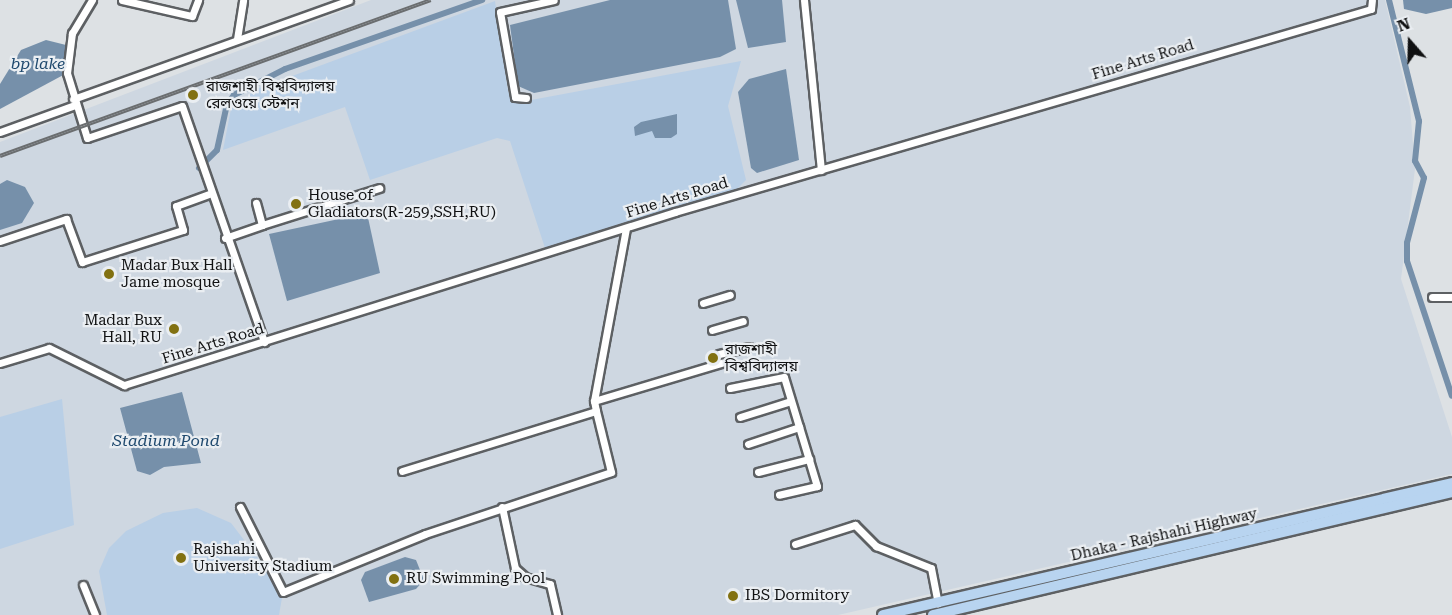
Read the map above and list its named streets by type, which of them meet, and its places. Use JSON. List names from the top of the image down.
{
  "streets": {
    "highway": ["Dhaka - Rajshahi Highway"],
    "street": ["Fine Arts Road"]
  },
  "water": ["bp lake", "Stadium Pond"],
  "places": [
    "রাজশাহী বিশ্ববিদ্যালয় রেলওয়ে স্টেশন",
    "House of Gladiators(R-259,SSH,RU)",
    "Madar Bux Hall Jame mosque",
    "Madar Bux Hall, RU",
    "রাজশাহী বিশ্ববিদ্যালয়",
    "Rajshahi University Stadium",
    "RU Swimming Pool",
    "IBS Dormitory"
  ],
  "north": "top"
}
